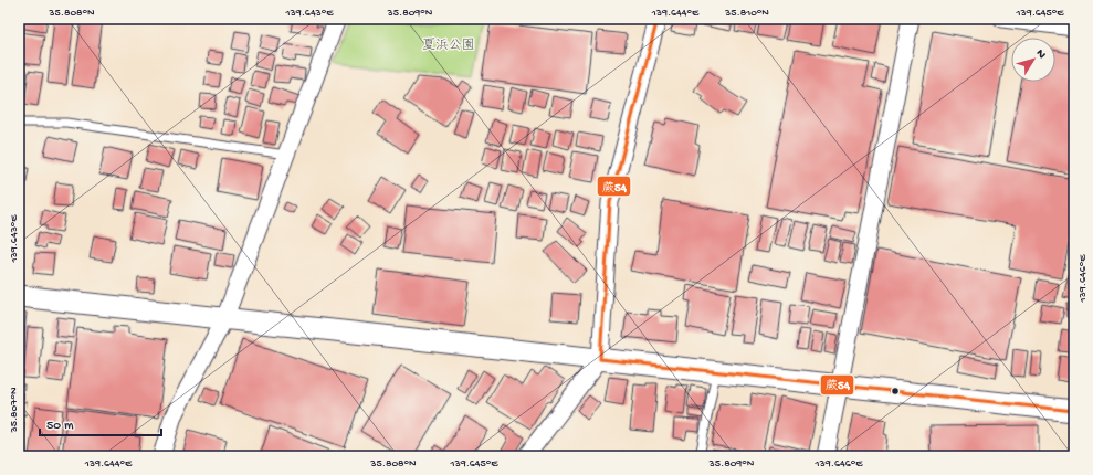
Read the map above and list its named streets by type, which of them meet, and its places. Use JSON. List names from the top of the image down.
{
  "parks": ["夏浜公園"],
  "lines": ["transit line 蕨54"],
  "scale_bar": "50 m",
  "north": "top right",
  "coordinates": [
    "35.808°N",
    "139.643°E",
    "35.809°N",
    "139.644°E",
    "35.810°N",
    "139.645°E",
    "139.646°E",
    "35.807°N"
  ]
}
